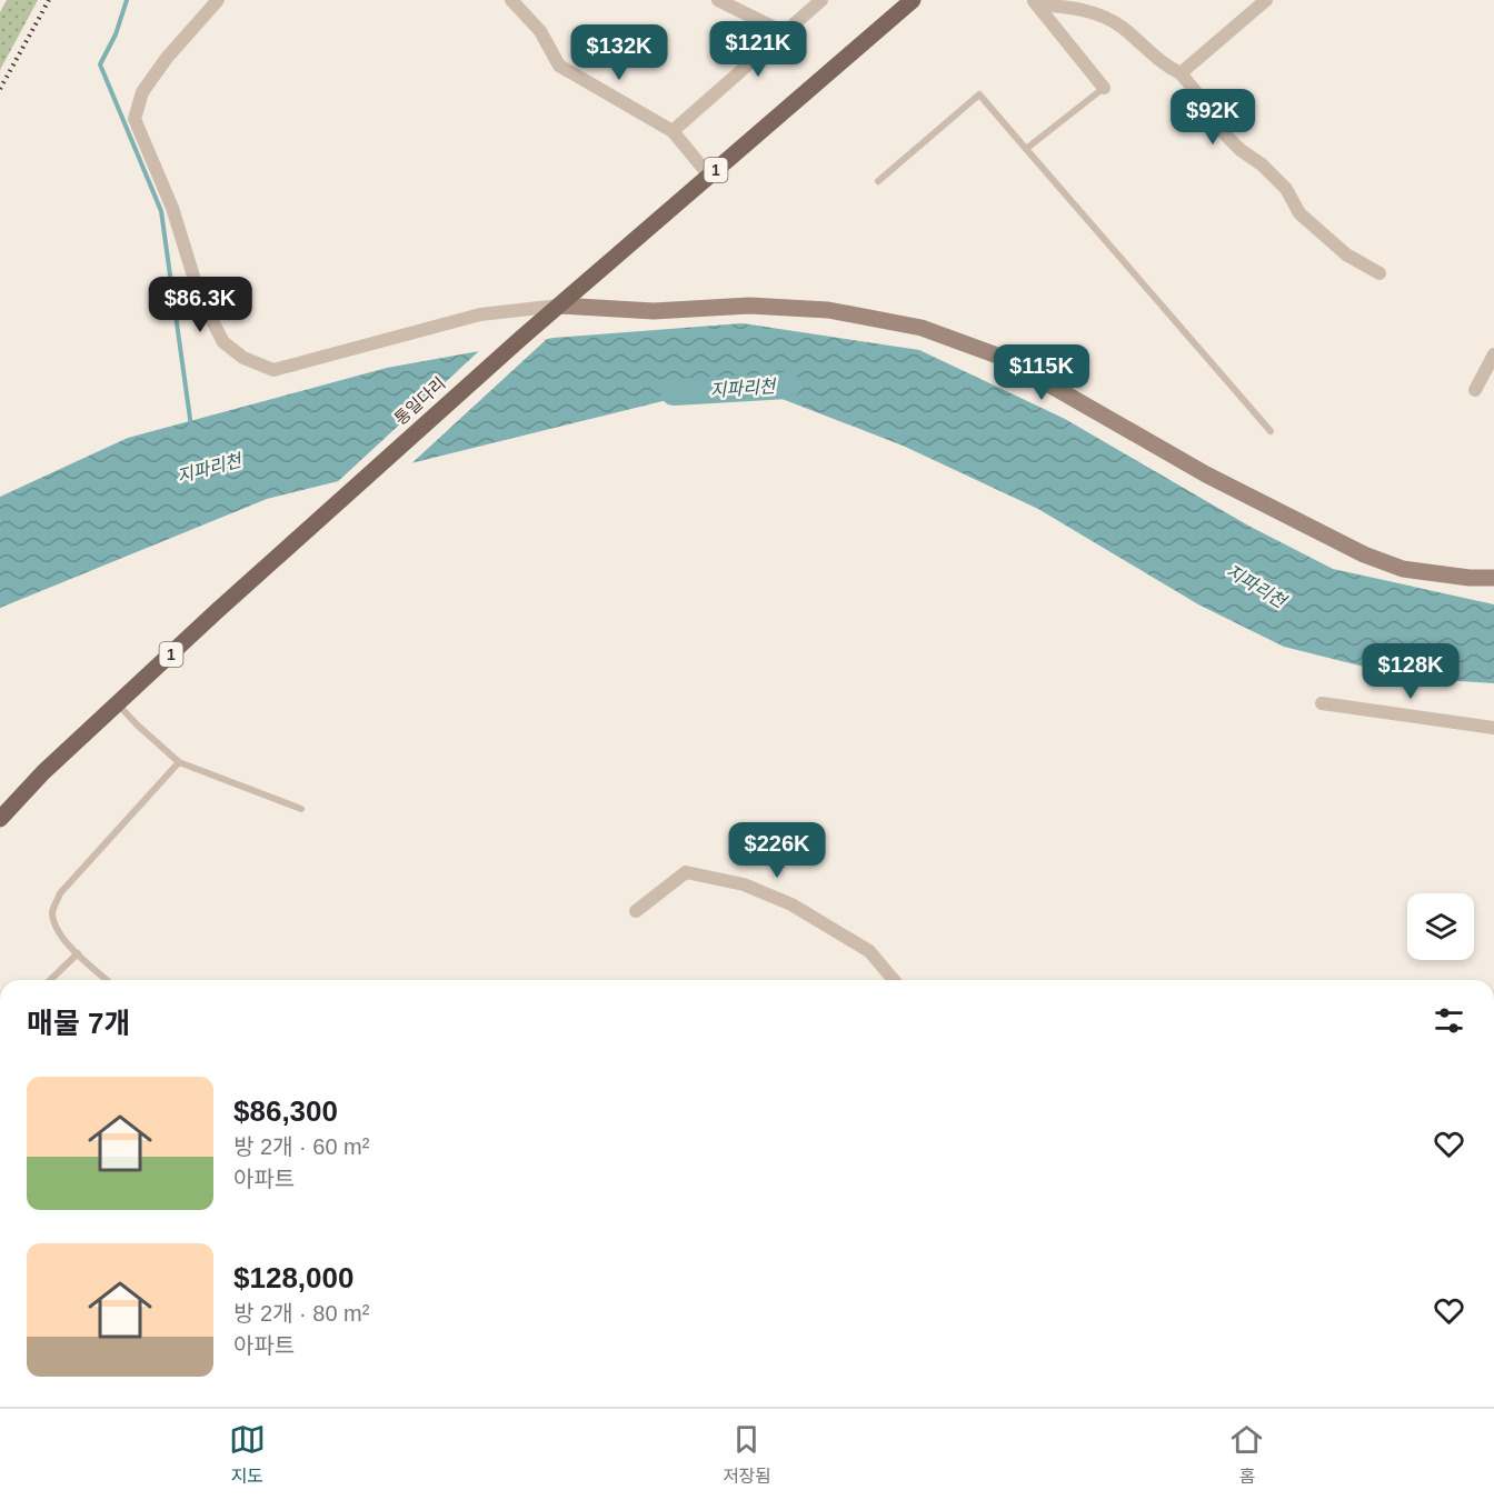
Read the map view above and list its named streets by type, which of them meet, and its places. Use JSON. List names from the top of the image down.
{
  "streets": {
    "main road": ["1", "통일다리"]
  },
  "crossings": [
    ["1", "통일다리"]
  ],
  "water": ["지파리천"],
  "page": {
    "price": [
      "$121K",
      "$132K",
      "$92K",
      "$86.3K",
      "$115K",
      "$128K",
      "$226K"
    ],
    "heading": "매물 7개",
    "list": [
      {
        "name": "$86,300",
        "note": "방 2개 · 60 m² · 아파트"
      },
      {
        "name": "$128,000",
        "note": "방 2개 · 80 m² · 아파트"
      }
    ],
    "tabs": ["지도", "저장됨", "홈"]
  }
}
